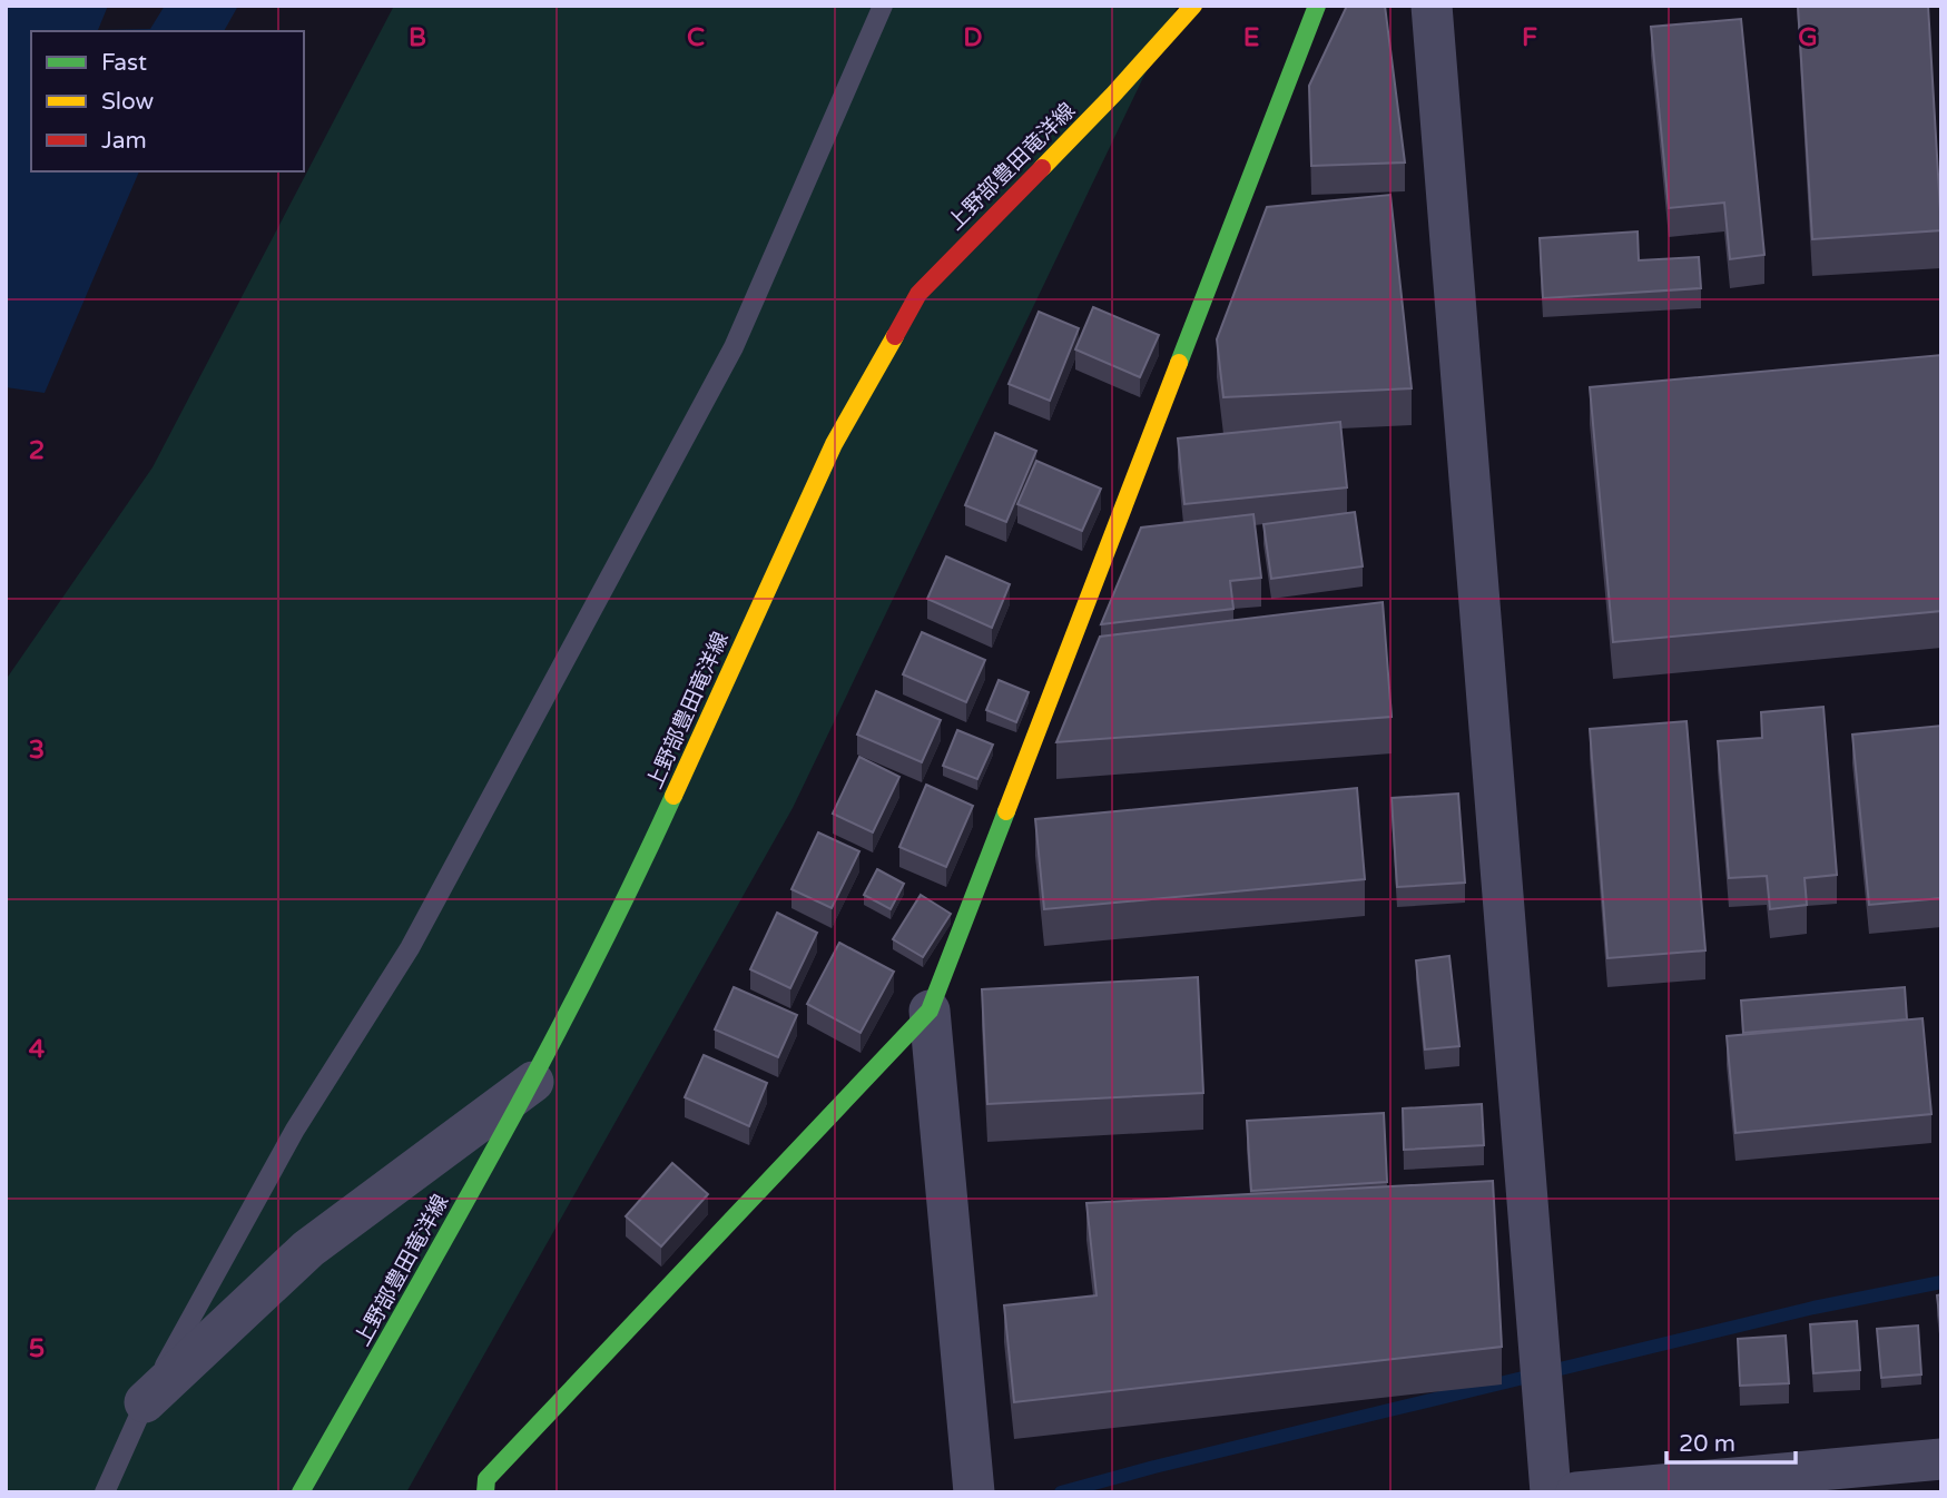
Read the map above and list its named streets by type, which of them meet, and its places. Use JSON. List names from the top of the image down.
{
  "streets": {
    "main road": ["上野部豊田竜洋線"]
  },
  "legend": ["Fast", "Slow", "Jam"],
  "scale_bar": "20 m",
  "grid": {
    "columns": [
      "B",
      "C",
      "D",
      "E",
      "F",
      "G"
    ],
    "rows": [
      "2",
      "3",
      "4",
      "5"
    ]
  }
}
